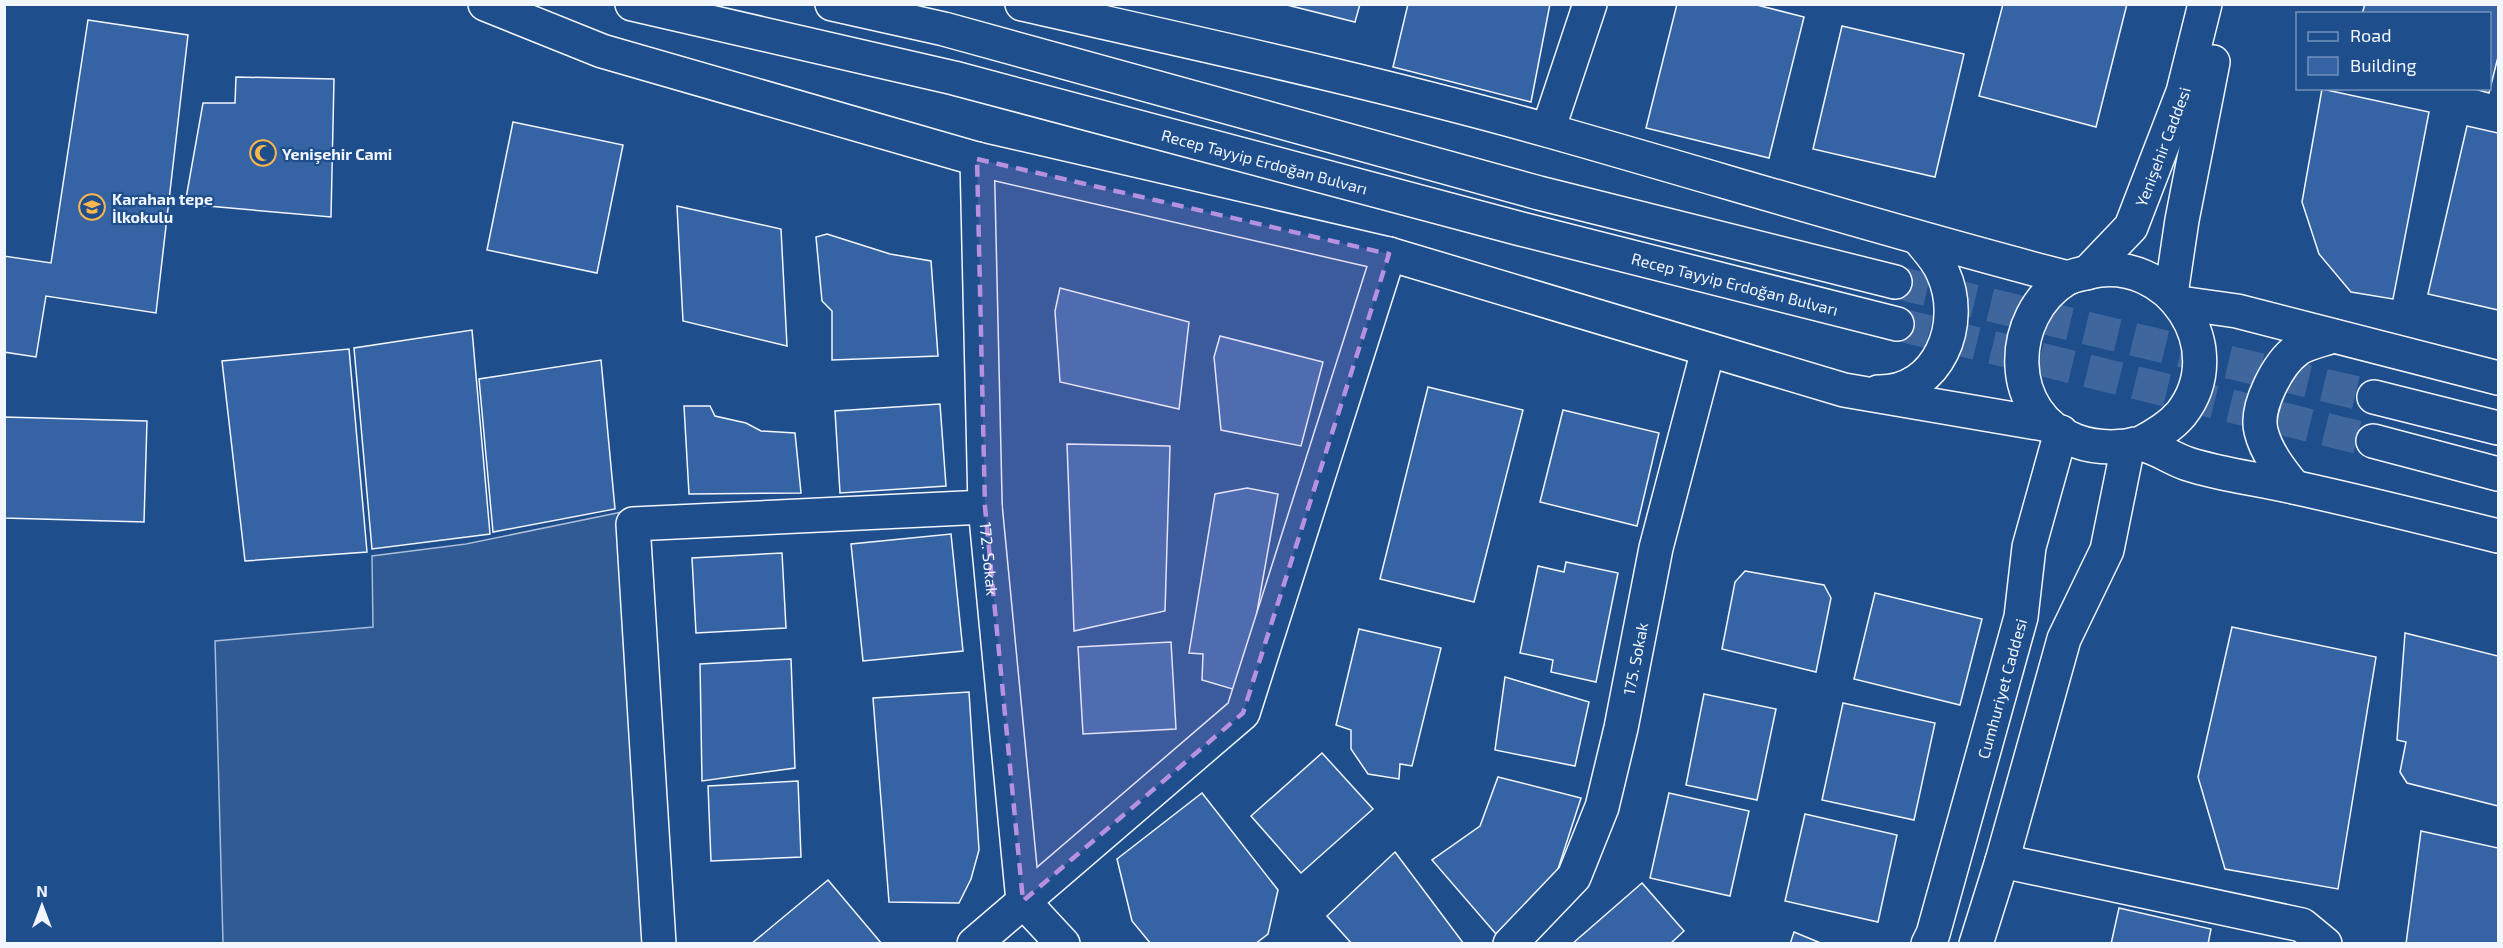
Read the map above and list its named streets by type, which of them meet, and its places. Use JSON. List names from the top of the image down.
{
  "streets": {
    "main road": [
      "Yenişehir Caddesi",
      "Recep Tayyip Erdoğan Bulvarı",
      "172. Sokak",
      "175. Sokak",
      "Cumhuriyet Caddesi"
    ]
  },
  "crossings": [
    ["Yenişehir Caddesi", "Cumhuriyet Caddesi"]
  ],
  "places": {
    "mosque": ["Yenişehir Cami"],
    "school or university": ["Karahan tepe İlkokulu"]
  },
  "legend": ["Road", "Building"],
  "north": "top"
}
